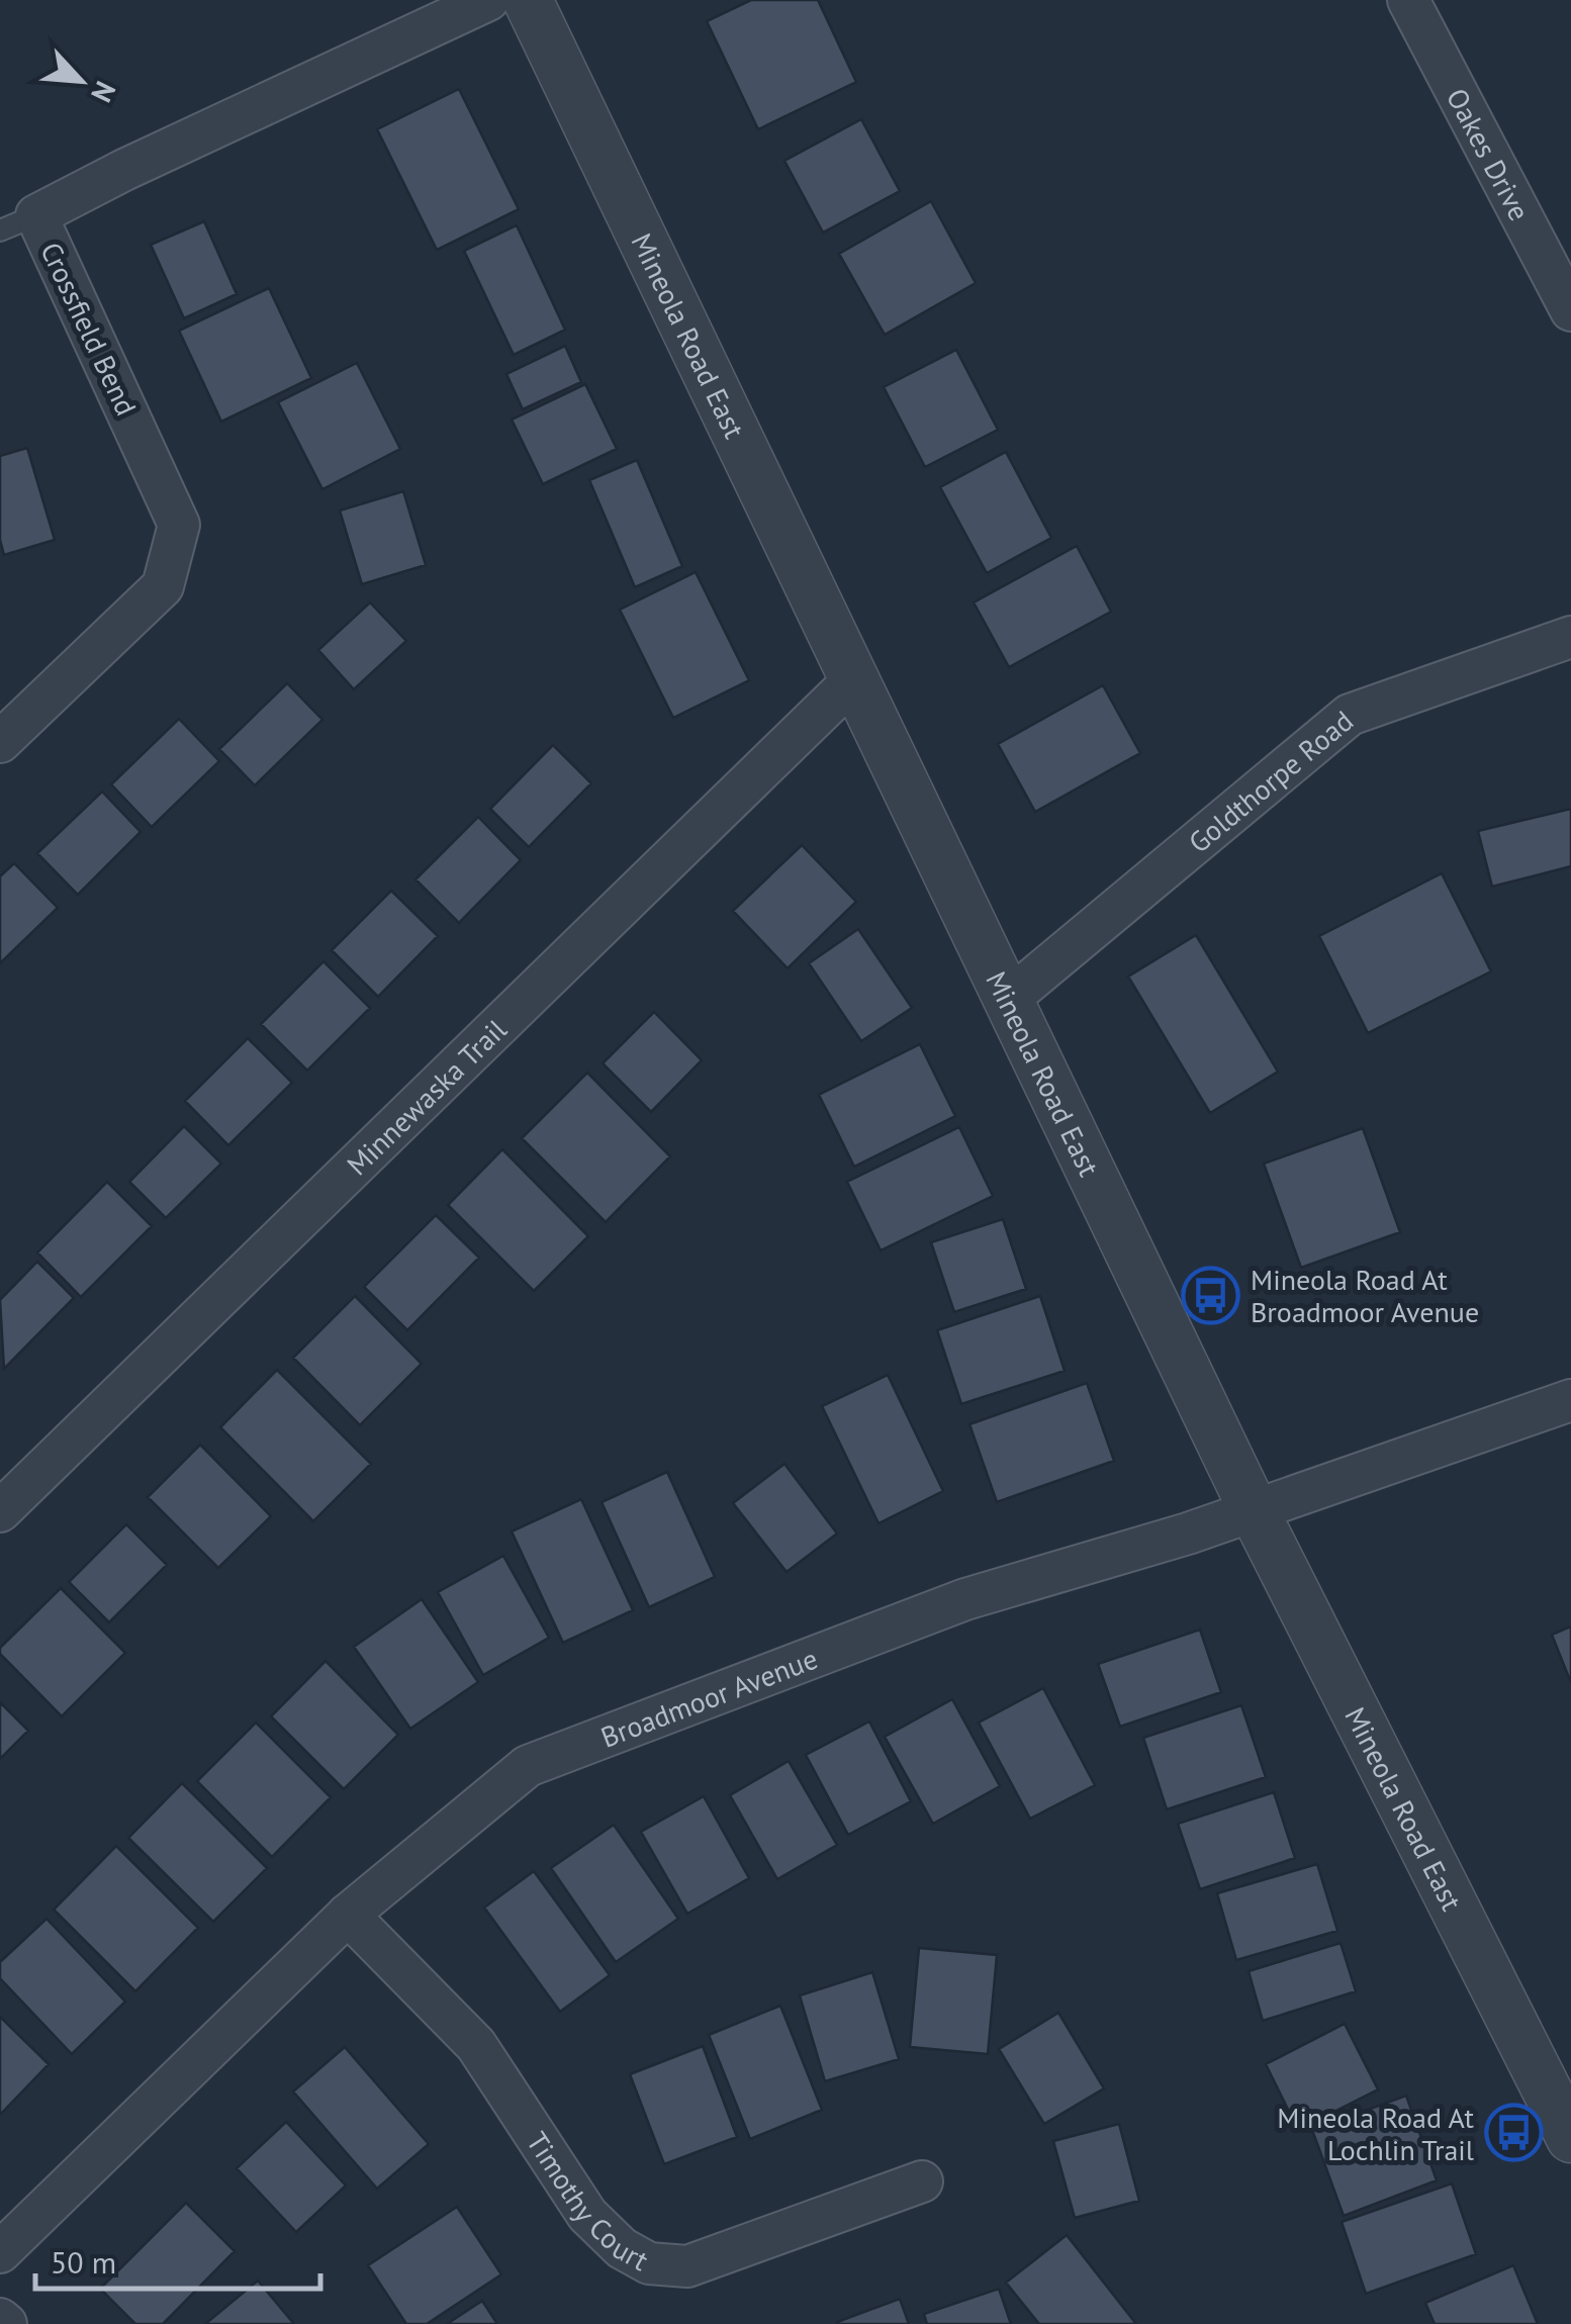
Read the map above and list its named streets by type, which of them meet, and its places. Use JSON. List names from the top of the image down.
{
  "streets": {
    "street": [
      "Oakes Drive",
      "Crossfield Bend",
      "Mineola Road East",
      "Goldthorpe Road",
      "Minnewaska Trail",
      "Broadmoor Avenue",
      "Timothy Court"
    ]
  },
  "crossings": [
    ["Mineola Road East", "Goldthorpe Road"],
    ["Mineola Road East", "Minnewaska Trail"],
    ["Mineola Road East", "Broadmoor Avenue"],
    ["Broadmoor Avenue", "Timothy Court"]
  ],
  "places": {
    "bus stop": ["Mineola Road At Broadmoor Avenue", "Mineola Road At Lochlin Trail"]
  },
  "scale_bar": "50 m",
  "north": "bottom right"
}
